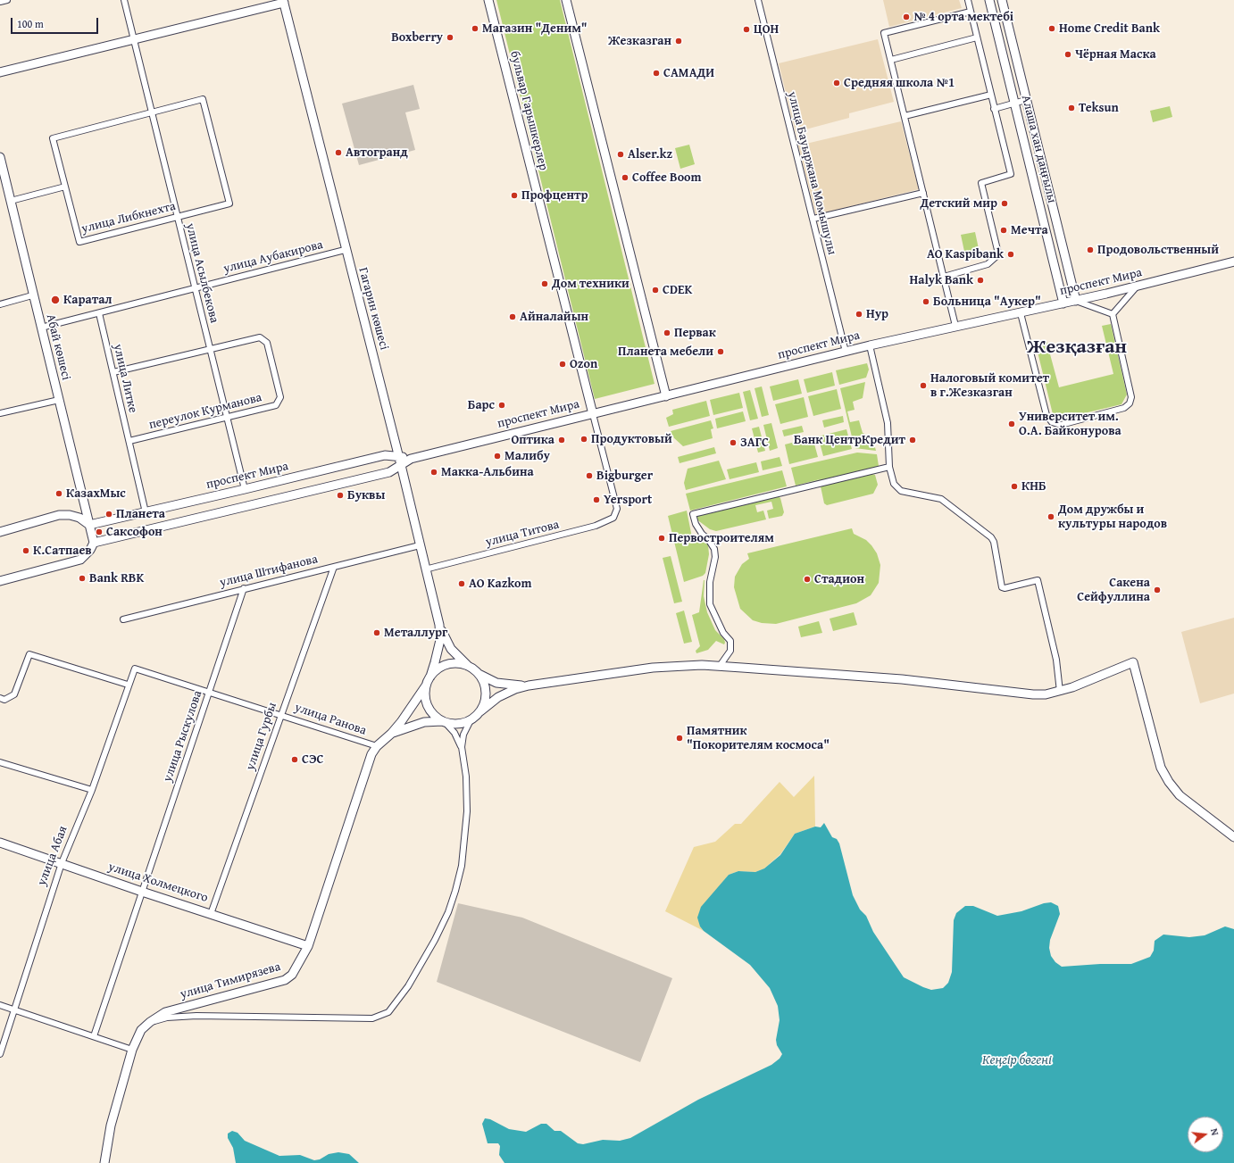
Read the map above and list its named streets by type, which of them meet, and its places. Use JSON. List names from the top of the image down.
{
  "streets": {
    "street": [
      "бульвар Гарышкерлер",
      "Алаша хан даңғылы",
      "улица Бауыржана Момышулы",
      "улица Либкнехта",
      "улица Аубакирова",
      "улица Асылбекова",
      "проспект Мира",
      "Гагарин көшесі",
      "Абай көшесі",
      "улица Литке",
      "переулок Курманова",
      "улица Титова",
      "улица Штифанова",
      "улица Ранова",
      "улица Рыскулова",
      "улица Гурбы",
      "улица Абая",
      "улица Холмецкого",
      "улица Тимирязева"
    ]
  },
  "crossings": [
    ["бульвар Гарышкерлер", "проспект Мира"],
    ["бульвар Гарышкерлер", "улица Титова"],
    ["Алаша хан даңғылы", "проспект Мира"],
    ["улица Бауыржана Момышулы", "проспект Мира"],
    ["улица Либкнехта", "улица Асылбекова"],
    ["улица Аубакирова", "улица Асылбекова"],
    ["улица Аубакирова", "Гагарин көшесі"],
    ["улица Аубакирова", "Абай көшесі"],
    ["улица Аубакирова", "улица Литке"],
    ["улица Асылбекова", "проспект Мира"],
    ["улица Асылбекова", "переулок Курманова"],
    ["проспект Мира", "Гагарин көшесі"],
    ["проспект Мира", "Абай көшесі"],
    ["проспект Мира", "улица Литке"],
    ["проспект Мира", "улица Титова"],
    ["Гагарин көшесі", "улица Титова"],
    ["Гагарин көшесі", "улица Штифанова"],
    ["улица Литке", "переулок Курманова"],
    ["улица Штифанова", "улица Рыскулова"],
    ["улица Штифанова", "улица Гурбы"],
    ["улица Ранова", "улица Рыскулова"],
    ["улица Ранова", "улица Гурбы"],
    ["улица Ранова", "улица Абая"],
    ["улица Ранова", "улица Тимирязева"],
    ["улица Рыскулова", "улица Холмецкого"],
    ["улица Гурбы", "улица Холмецкого"],
    ["улица Абая", "улица Холмецкого"],
    ["улица Холмецкого", "улица Тимирязева"]
  ],
  "districts": ["Жезқазған"],
  "water": ["Кеңгір бөгені"],
  "places": [
    "№ 4 орта мектебі",
    "Магазин \"Деним\"",
    "Home Credit Bank",
    "ЦОН",
    "Boxberry",
    "Жезказган",
    "Чёрная Маска",
    "САМАДИ",
    "Средняя школа №1",
    "Teksun",
    "Автогранд",
    "Alser.kz",
    "Coffee Boom",
    "Профцентр",
    "Детский мир",
    "Мечта",
    "Продовольственный",
    "AO Kaspibank",
    "Halyk Bank",
    "Дом техники",
    "CDEK",
    "Каратал",
    "Больница \"Аукер\"",
    "Нур",
    "Айналайын",
    "Первак",
    "Планета мебели",
    "Ozon",
    "Налоговый комитет в г.Жезказган",
    "Барс",
    "Университет им. О.А. Байконурова",
    "Продуктовый",
    "Оптика",
    "Банк ЦентрКредит",
    "ЗАГС",
    "Малибу",
    "Макка-Альбина",
    "Bigburger",
    "КНБ",
    "КазахМыс",
    "Буквы",
    "Yersport",
    "Планета",
    "Дом дружбы и культуры народов",
    "Саксофон",
    "Первостроителям",
    "К.Сатпаев",
    "Bank RBK",
    "Стадион",
    "AO Kazkom",
    "Сакена Сейфуллина",
    "Металлург",
    "Памятник \"Покорителям космоса\"",
    "СЭС"
  ],
  "scale_bar": "100 m",
  "north": "right"
}
